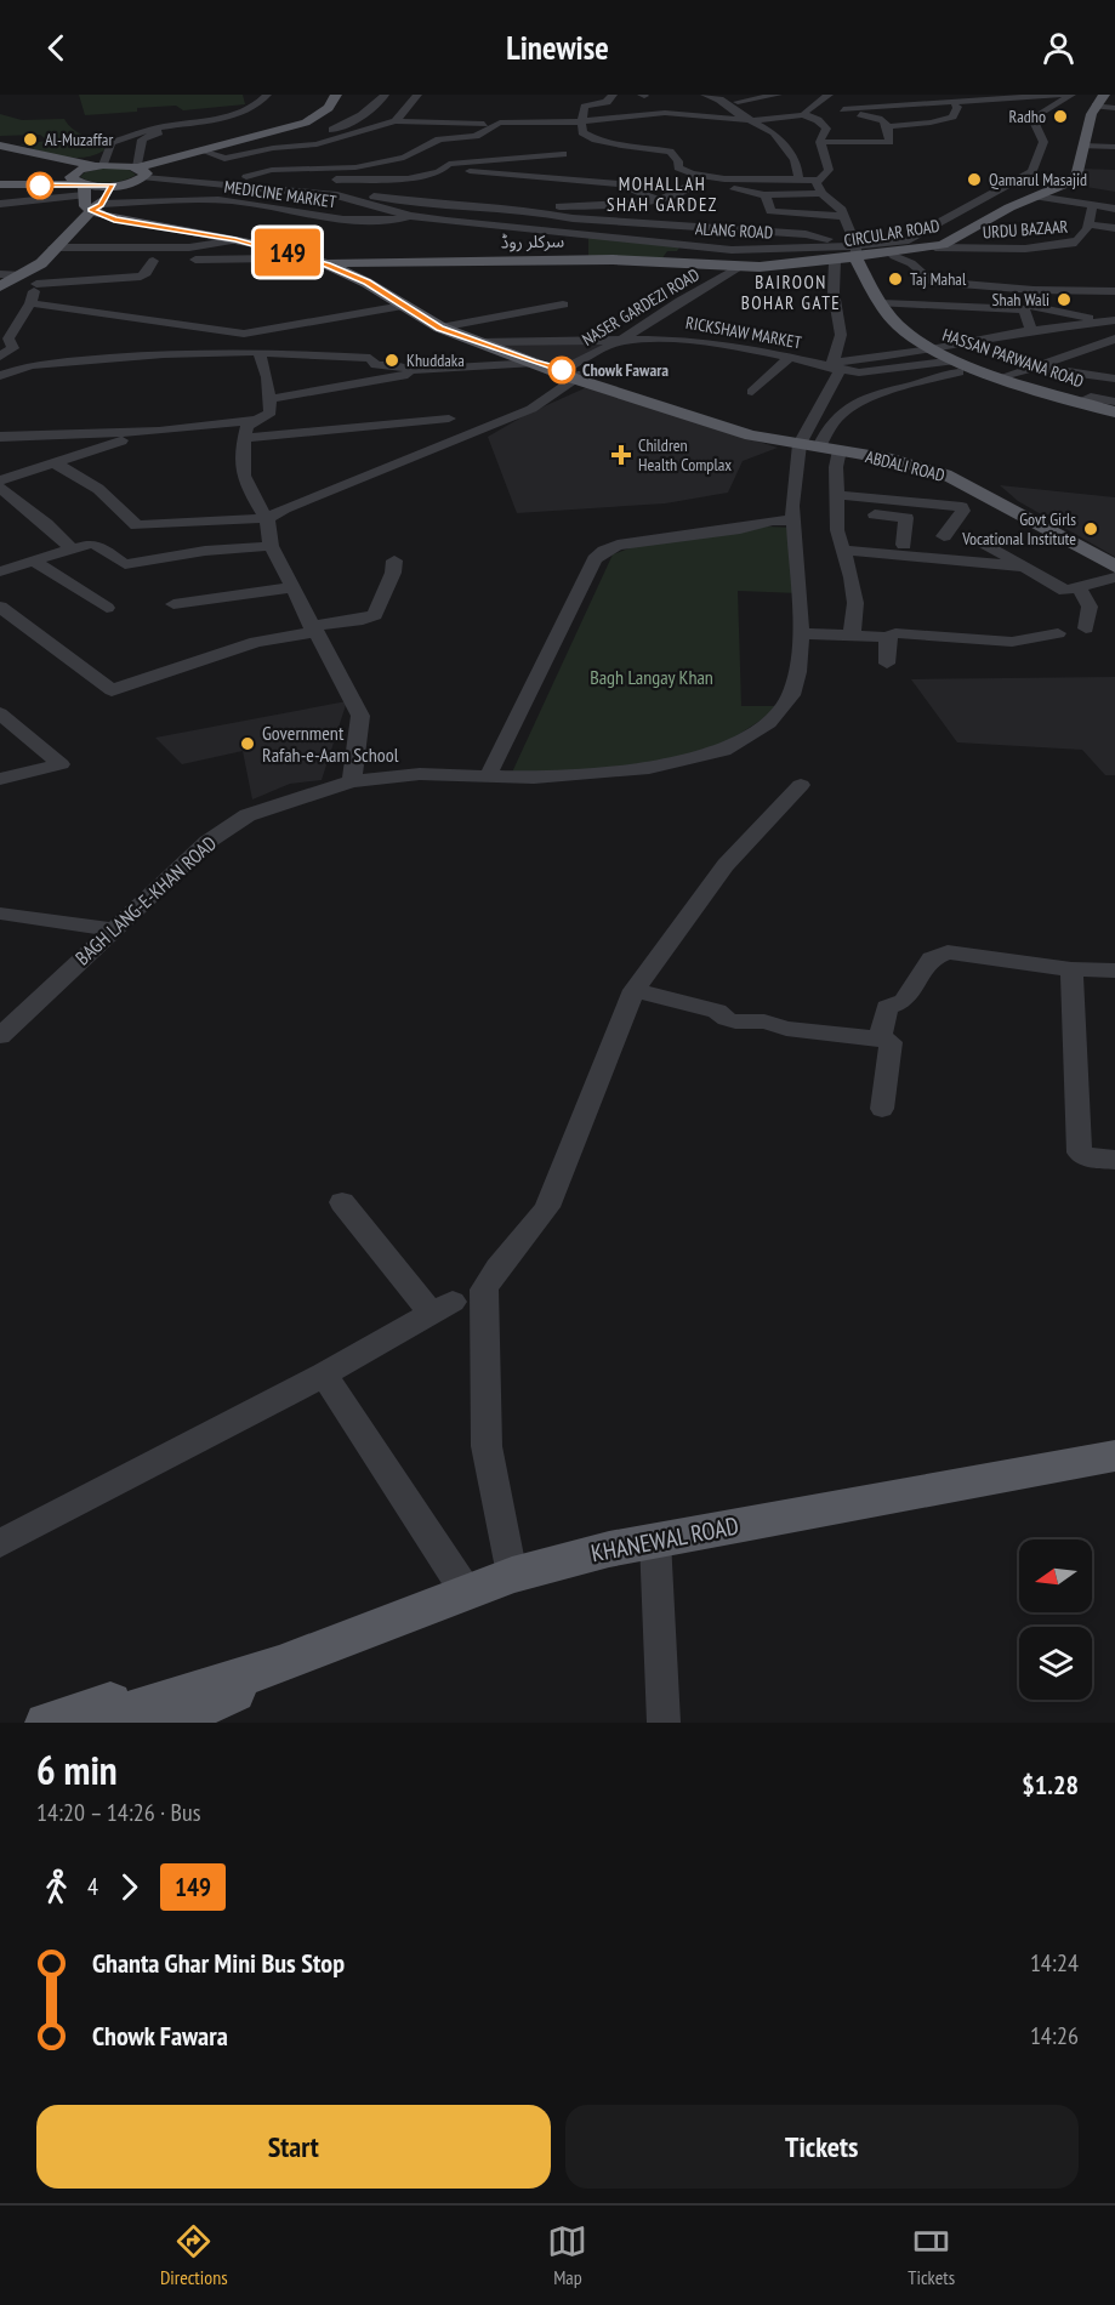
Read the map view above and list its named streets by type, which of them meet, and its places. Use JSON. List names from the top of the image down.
{
  "streets": {
    "main road": [
      "CIRCULAR ROAD",
      "سرکلر روڈ",
      "HASSAN PARWANA ROAD",
      "ABDALI ROAD",
      "KHANEWAL ROAD"
    ],
    "street": [
      "MEDICINE MARKET",
      "URDU BAZAAR",
      "ALANG ROAD",
      "NASER GARDEZI ROAD",
      "RICKSHAW MARKET",
      "BAGH LANG-E-KHAN ROAD"
    ]
  },
  "crossings": [
    ["MEDICINE MARKET", "ALANG ROAD"],
    ["MEDICINE MARKET", "ABDALI ROAD"],
    ["URDU BAZAAR", "CIRCULAR ROAD"],
    ["ALANG ROAD", "CIRCULAR ROAD"],
    ["ALANG ROAD", "HASSAN PARWANA ROAD"],
    ["CIRCULAR ROAD", "سرکلر روڈ"],
    ["CIRCULAR ROAD", "NASER GARDEZI ROAD"],
    ["CIRCULAR ROAD", "HASSAN PARWANA ROAD"],
    ["سرکلر روڈ", "NASER GARDEZI ROAD"],
    ["سرکلر روڈ", "ABDALI ROAD"],
    ["NASER GARDEZI ROAD", "RICKSHAW MARKET"],
    ["NASER GARDEZI ROAD", "ABDALI ROAD"],
    ["RICKSHAW MARKET", "HASSAN PARWANA ROAD"],
    ["RICKSHAW MARKET", "ABDALI ROAD"]
  ],
  "districts": ["MOHALLAH SHAH GARDEZ", "BAIROON BOHAR GATE"],
  "parks": ["Bagh Langay Khan"],
  "places": {
    "other": [
      "Radho",
      "Al-Muzaffar",
      "Qamarul Masajid",
      "Taj Mahal",
      "Shah Wali",
      "Khuddaka",
      "Chowk Fawara",
      "Govt Girls Vocational Institute",
      "Government Rafah-e-Aam School"
    ],
    "health": ["Children Health Complax"]
  },
  "lines": ["bus line 149"],
  "north": "left",
  "page": {
    "header": "Linewise",
    "on_map": "149",
    "heading": ["6 min", "14:20 – 14:26 · Bus", "$1.28"],
    "legs": ["4", "149"],
    "list": [
      {
        "name": "Ghanta Ghar Mini Bus Stop",
        "value": "14:24"
      },
      {
        "name": "Chowk Fawara",
        "value": "14:26"
      }
    ],
    "buttons": ["Start", "Tickets"],
    "tabs": ["Directions", "Map", "Tickets"]
  }
}
